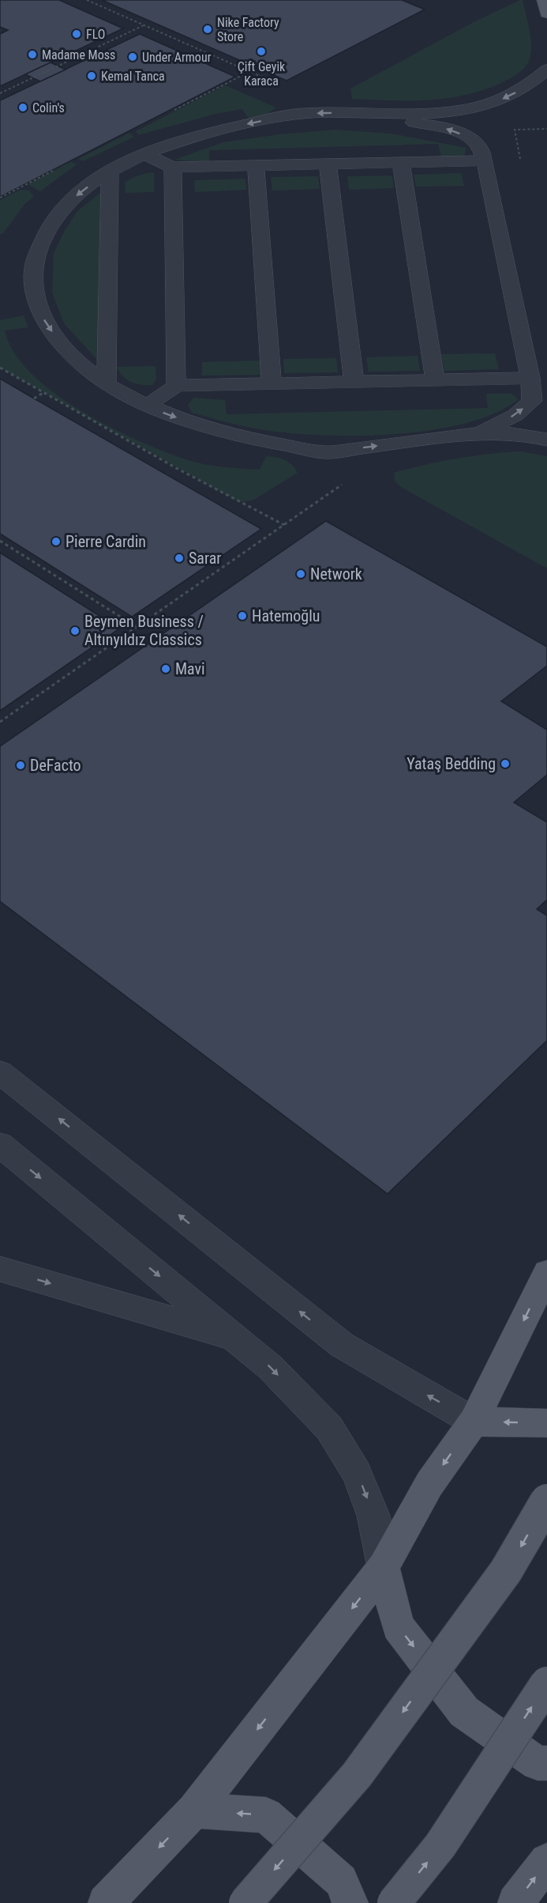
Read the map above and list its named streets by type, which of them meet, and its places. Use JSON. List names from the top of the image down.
{
  "places": [
    "Nike Factory Store",
    "FLO",
    "Çift Geyik Karaca",
    "Madame Moss",
    "Under Armour",
    "Kemal Tanca",
    "Colin's",
    "Pierre Cardin",
    "Sarar",
    "Network",
    "Hatemoğlu",
    "Beymen Business / Altınyıldız Classics",
    "Mavi",
    "Yataş Bedding",
    "DeFacto"
  ]
}
